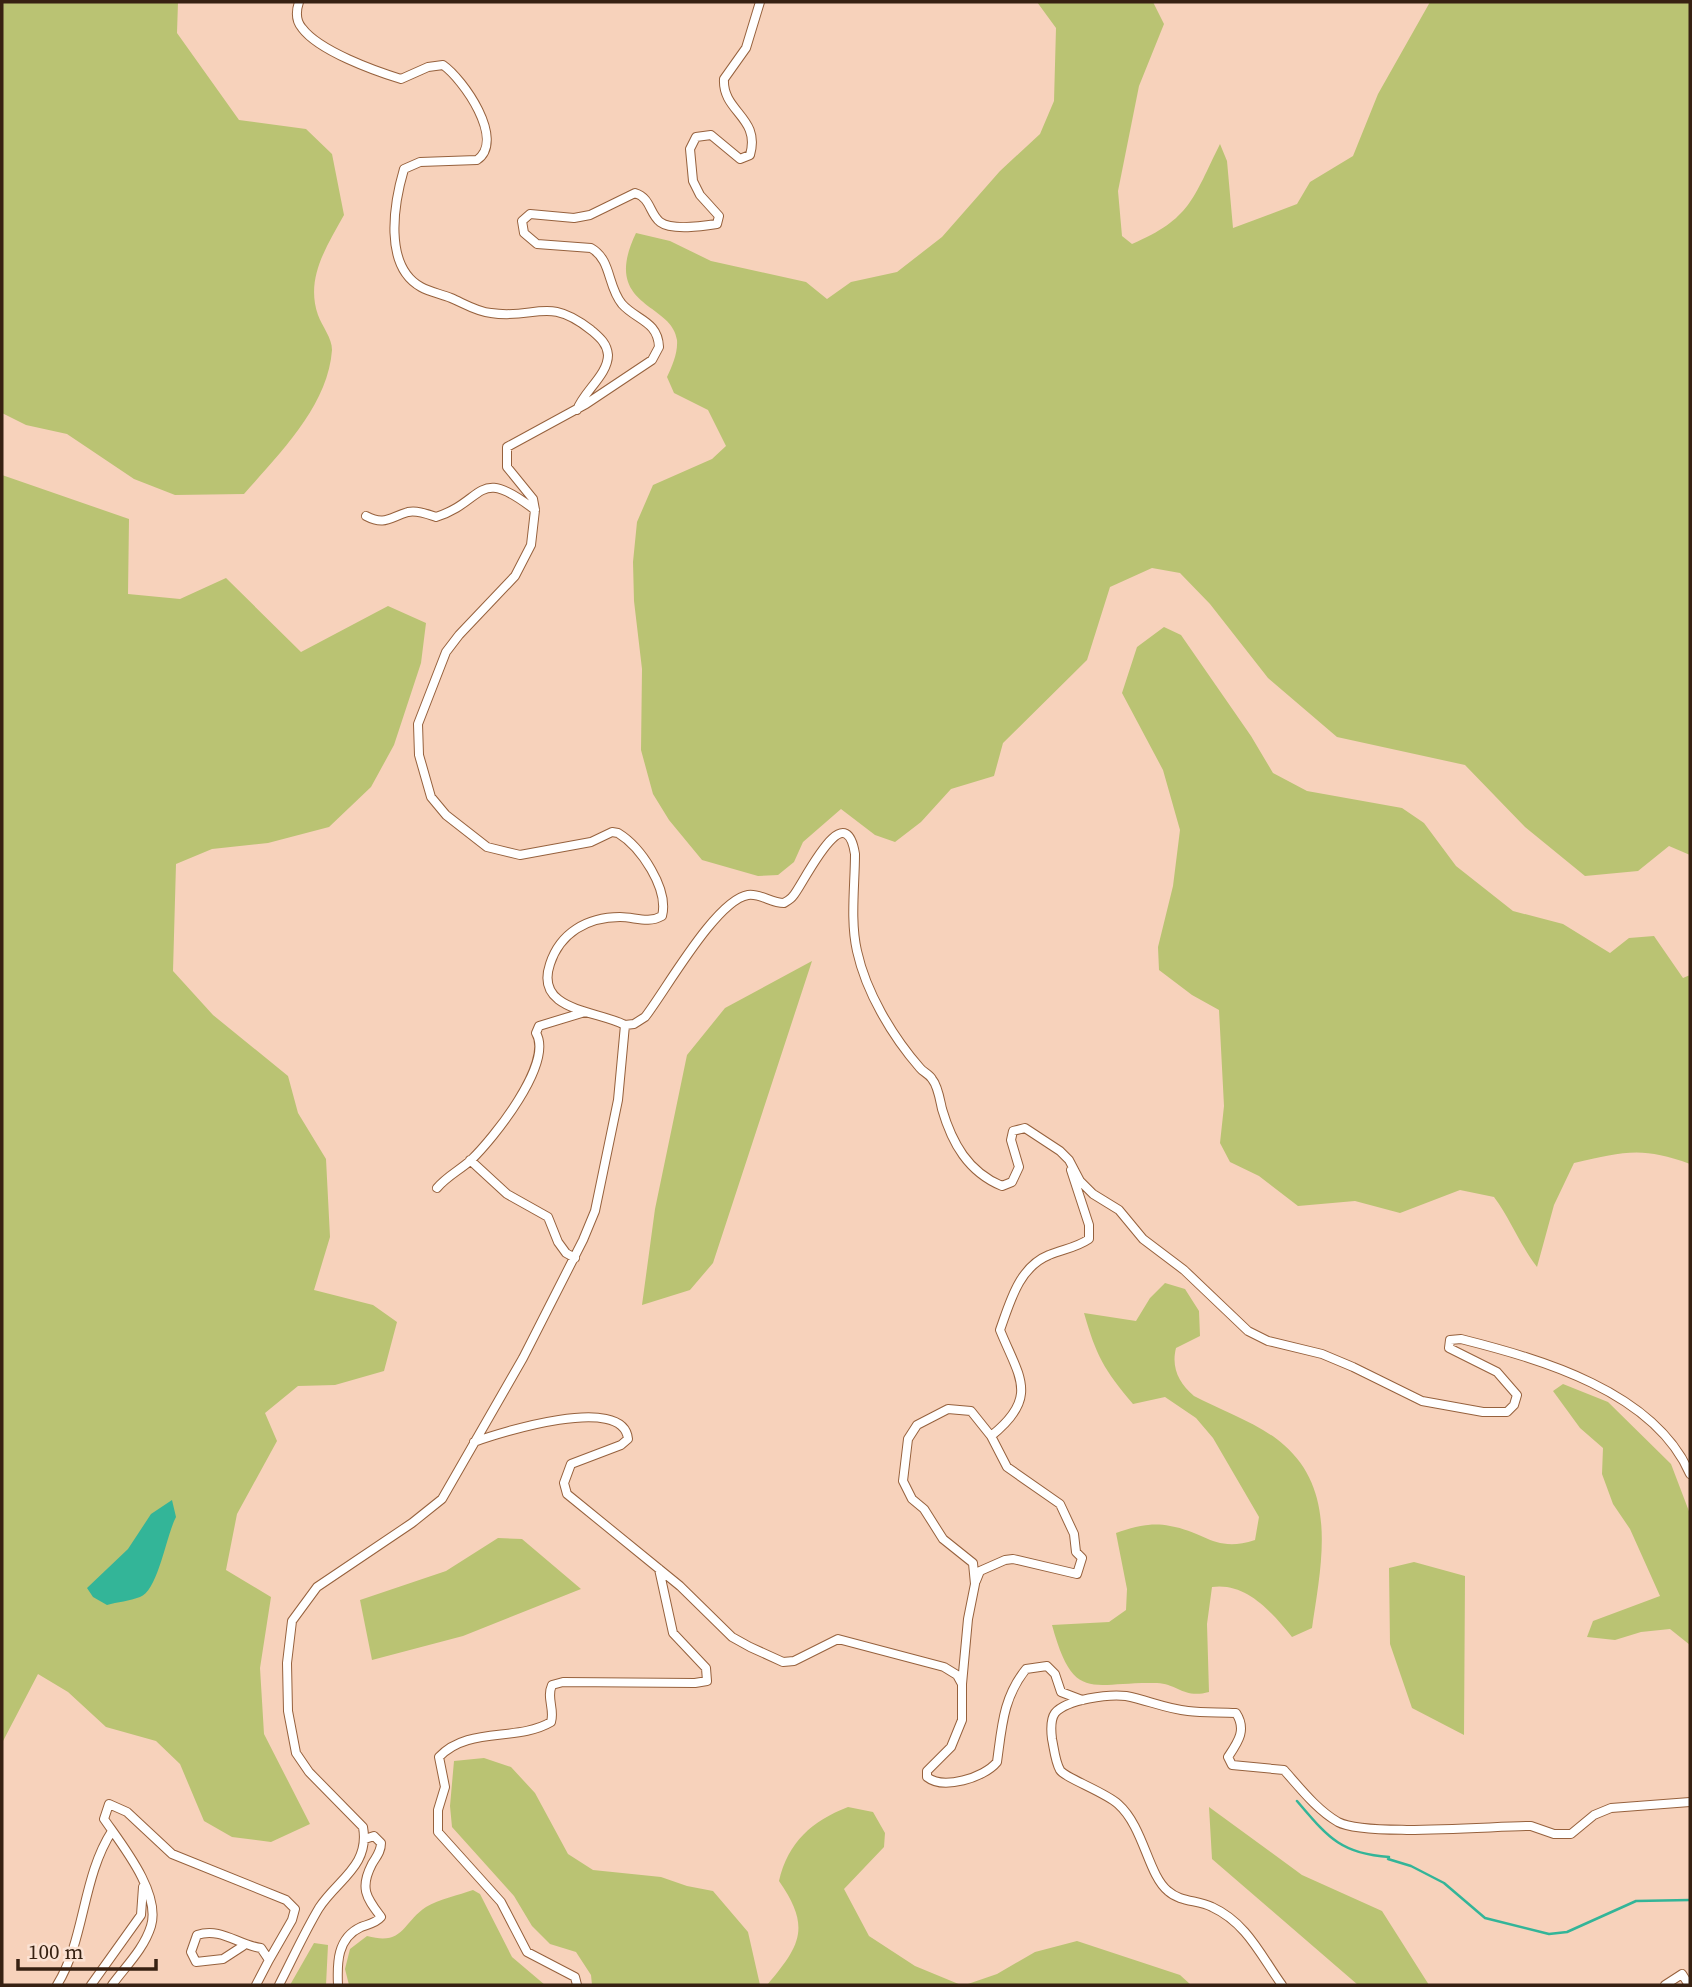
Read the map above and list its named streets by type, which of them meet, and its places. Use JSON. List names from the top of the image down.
{
  "scale_bar": "100 m"
}
